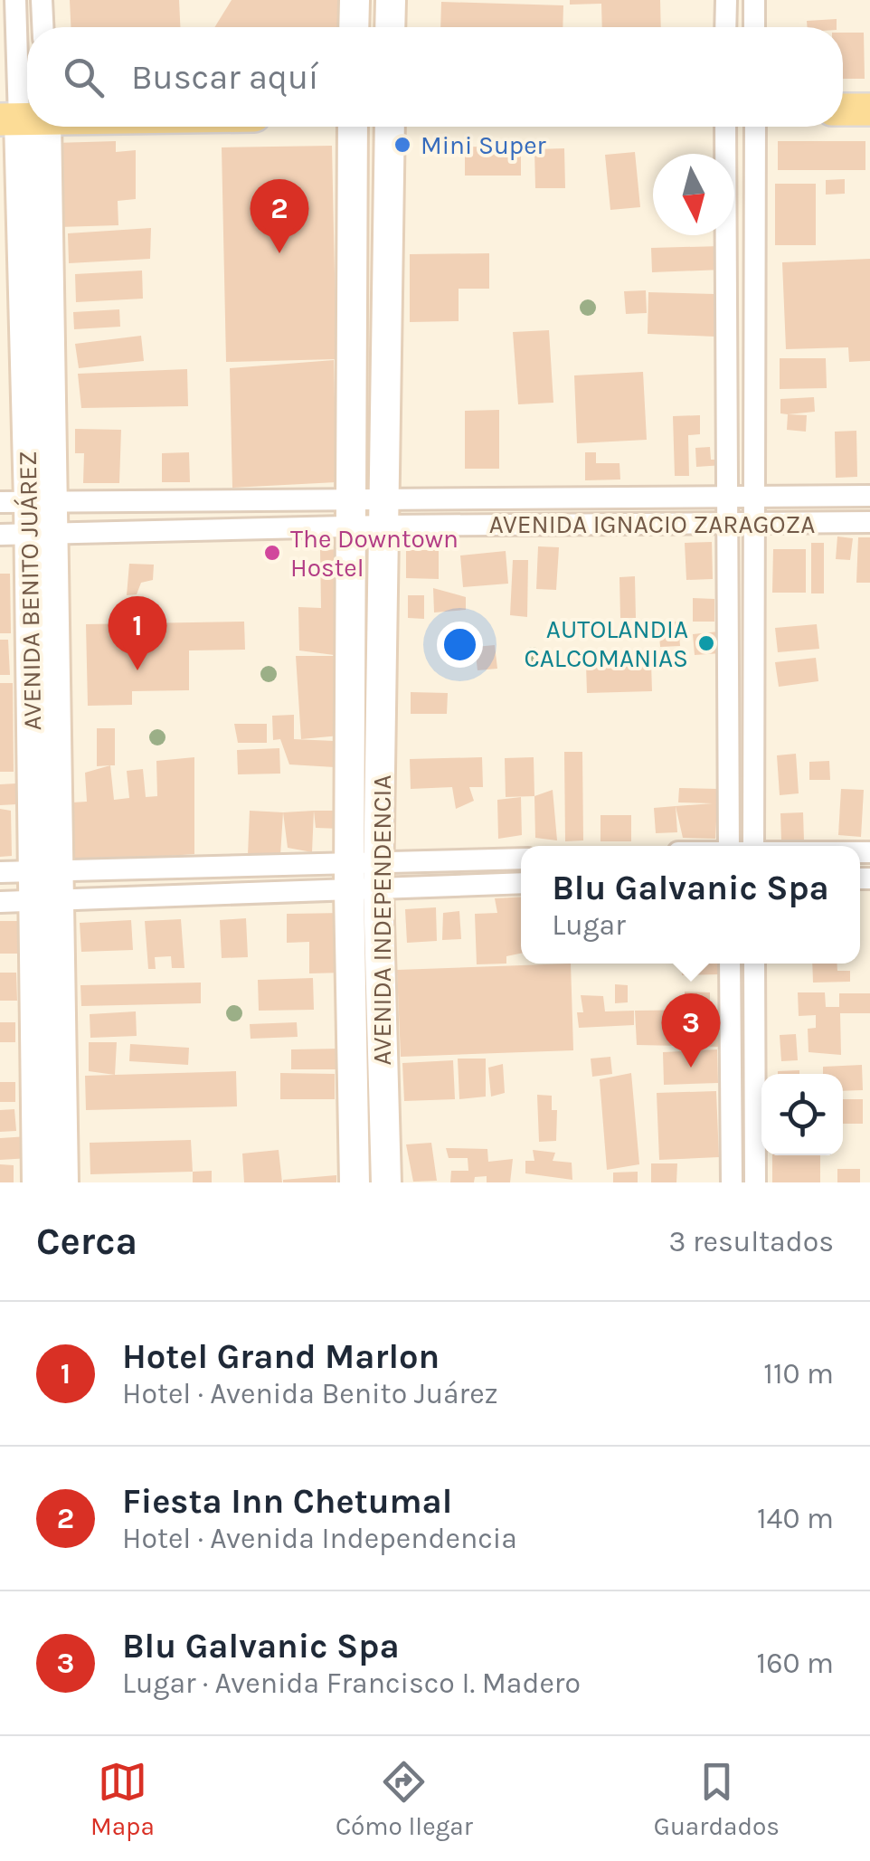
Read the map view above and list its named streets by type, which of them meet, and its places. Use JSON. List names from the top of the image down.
{
  "streets": {
    "main road": ["AVENIDA BENITO JUÁREZ", "AVENIDA INDEPENDENCIA"],
    "street": ["AVENIDA IGNACIO ZARAGOZA"]
  },
  "crossings": [
    ["AVENIDA IGNACIO ZARAGOZA", "AVENIDA BENITO JUÁREZ"],
    ["AVENIDA IGNACIO ZARAGOZA", "AVENIDA INDEPENDENCIA"]
  ],
  "places": ["Mini Super", "The Downtown Hostel", "AUTOLANDIA CALCOMANIAS"],
  "north": "bottom",
  "page": {
    "search": "Buscar aquí",
    "pins": ["2", "1", "3"],
    "popup": ["Blu Galvanic Spa", "Lugar"],
    "heading": ["Cerca", "3 resultados"],
    "list": [
      {
        "mark": "1",
        "name": "Hotel Grand Marlon",
        "note": "Hotel · Avenida Benito Juárez",
        "value": "110 m"
      },
      {
        "mark": "2",
        "name": "Fiesta Inn Chetumal",
        "note": "Hotel · Avenida Independencia",
        "value": "140 m"
      },
      {
        "mark": "3",
        "name": "Blu Galvanic Spa",
        "note": "Lugar · Avenida Francisco I. Madero",
        "value": "160 m"
      }
    ],
    "nav": ["Mapa", "Cómo llegar", "Guardados"]
  }
}
